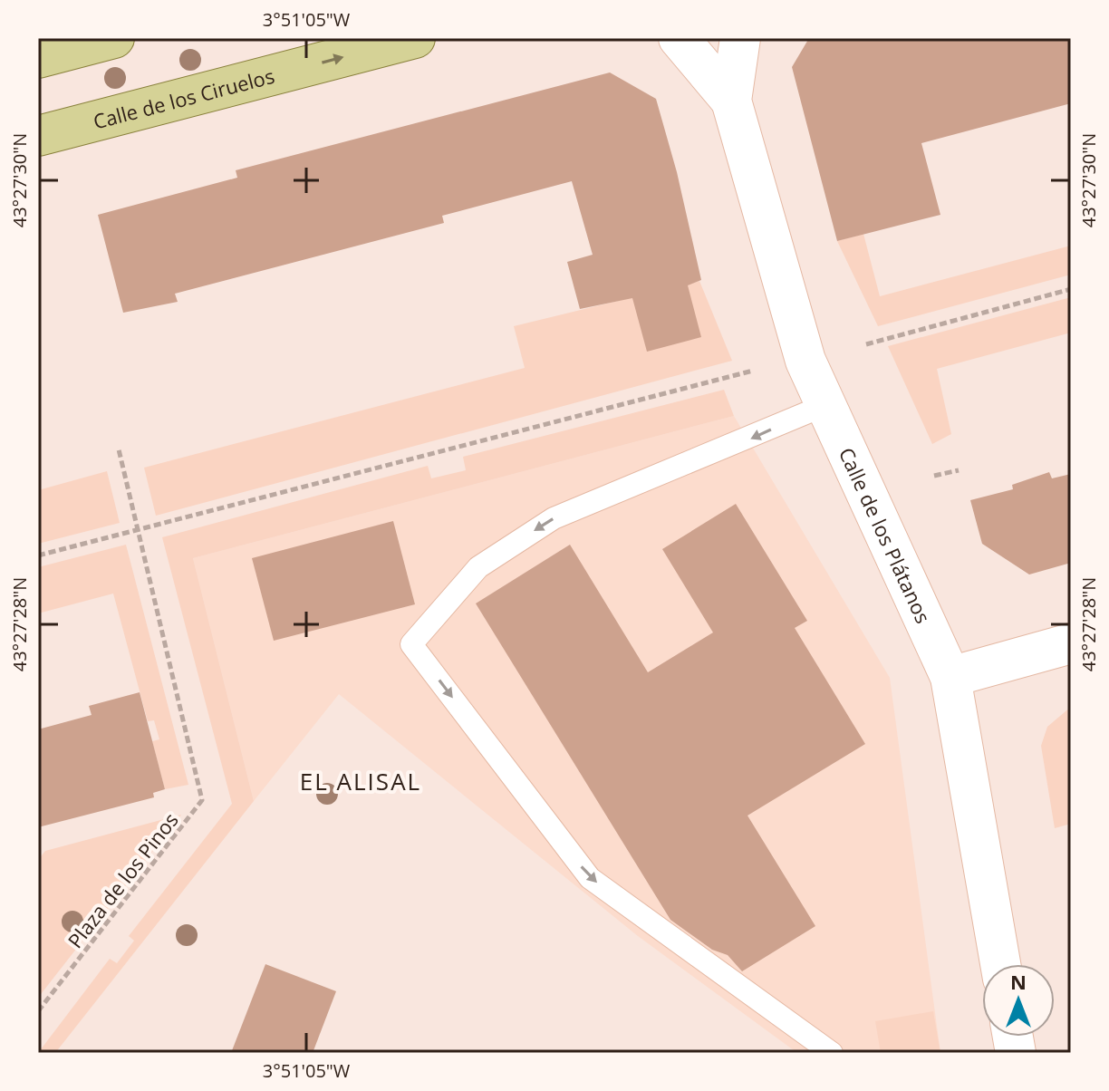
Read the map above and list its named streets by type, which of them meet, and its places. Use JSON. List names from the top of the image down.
{
  "streets": {
    "main road": ["Calle de los Ciruelos"],
    "street": ["Calle de los Plátanos"],
    "path": ["Plaza de los Pinos"]
  },
  "one_way": ["Calle de los Ciruelos"],
  "districts": ["EL ALISAL"],
  "north": "top",
  "coordinates": ["3°51'05\"W", "43°27'30\"N", "43°27'28\"N"]
}
